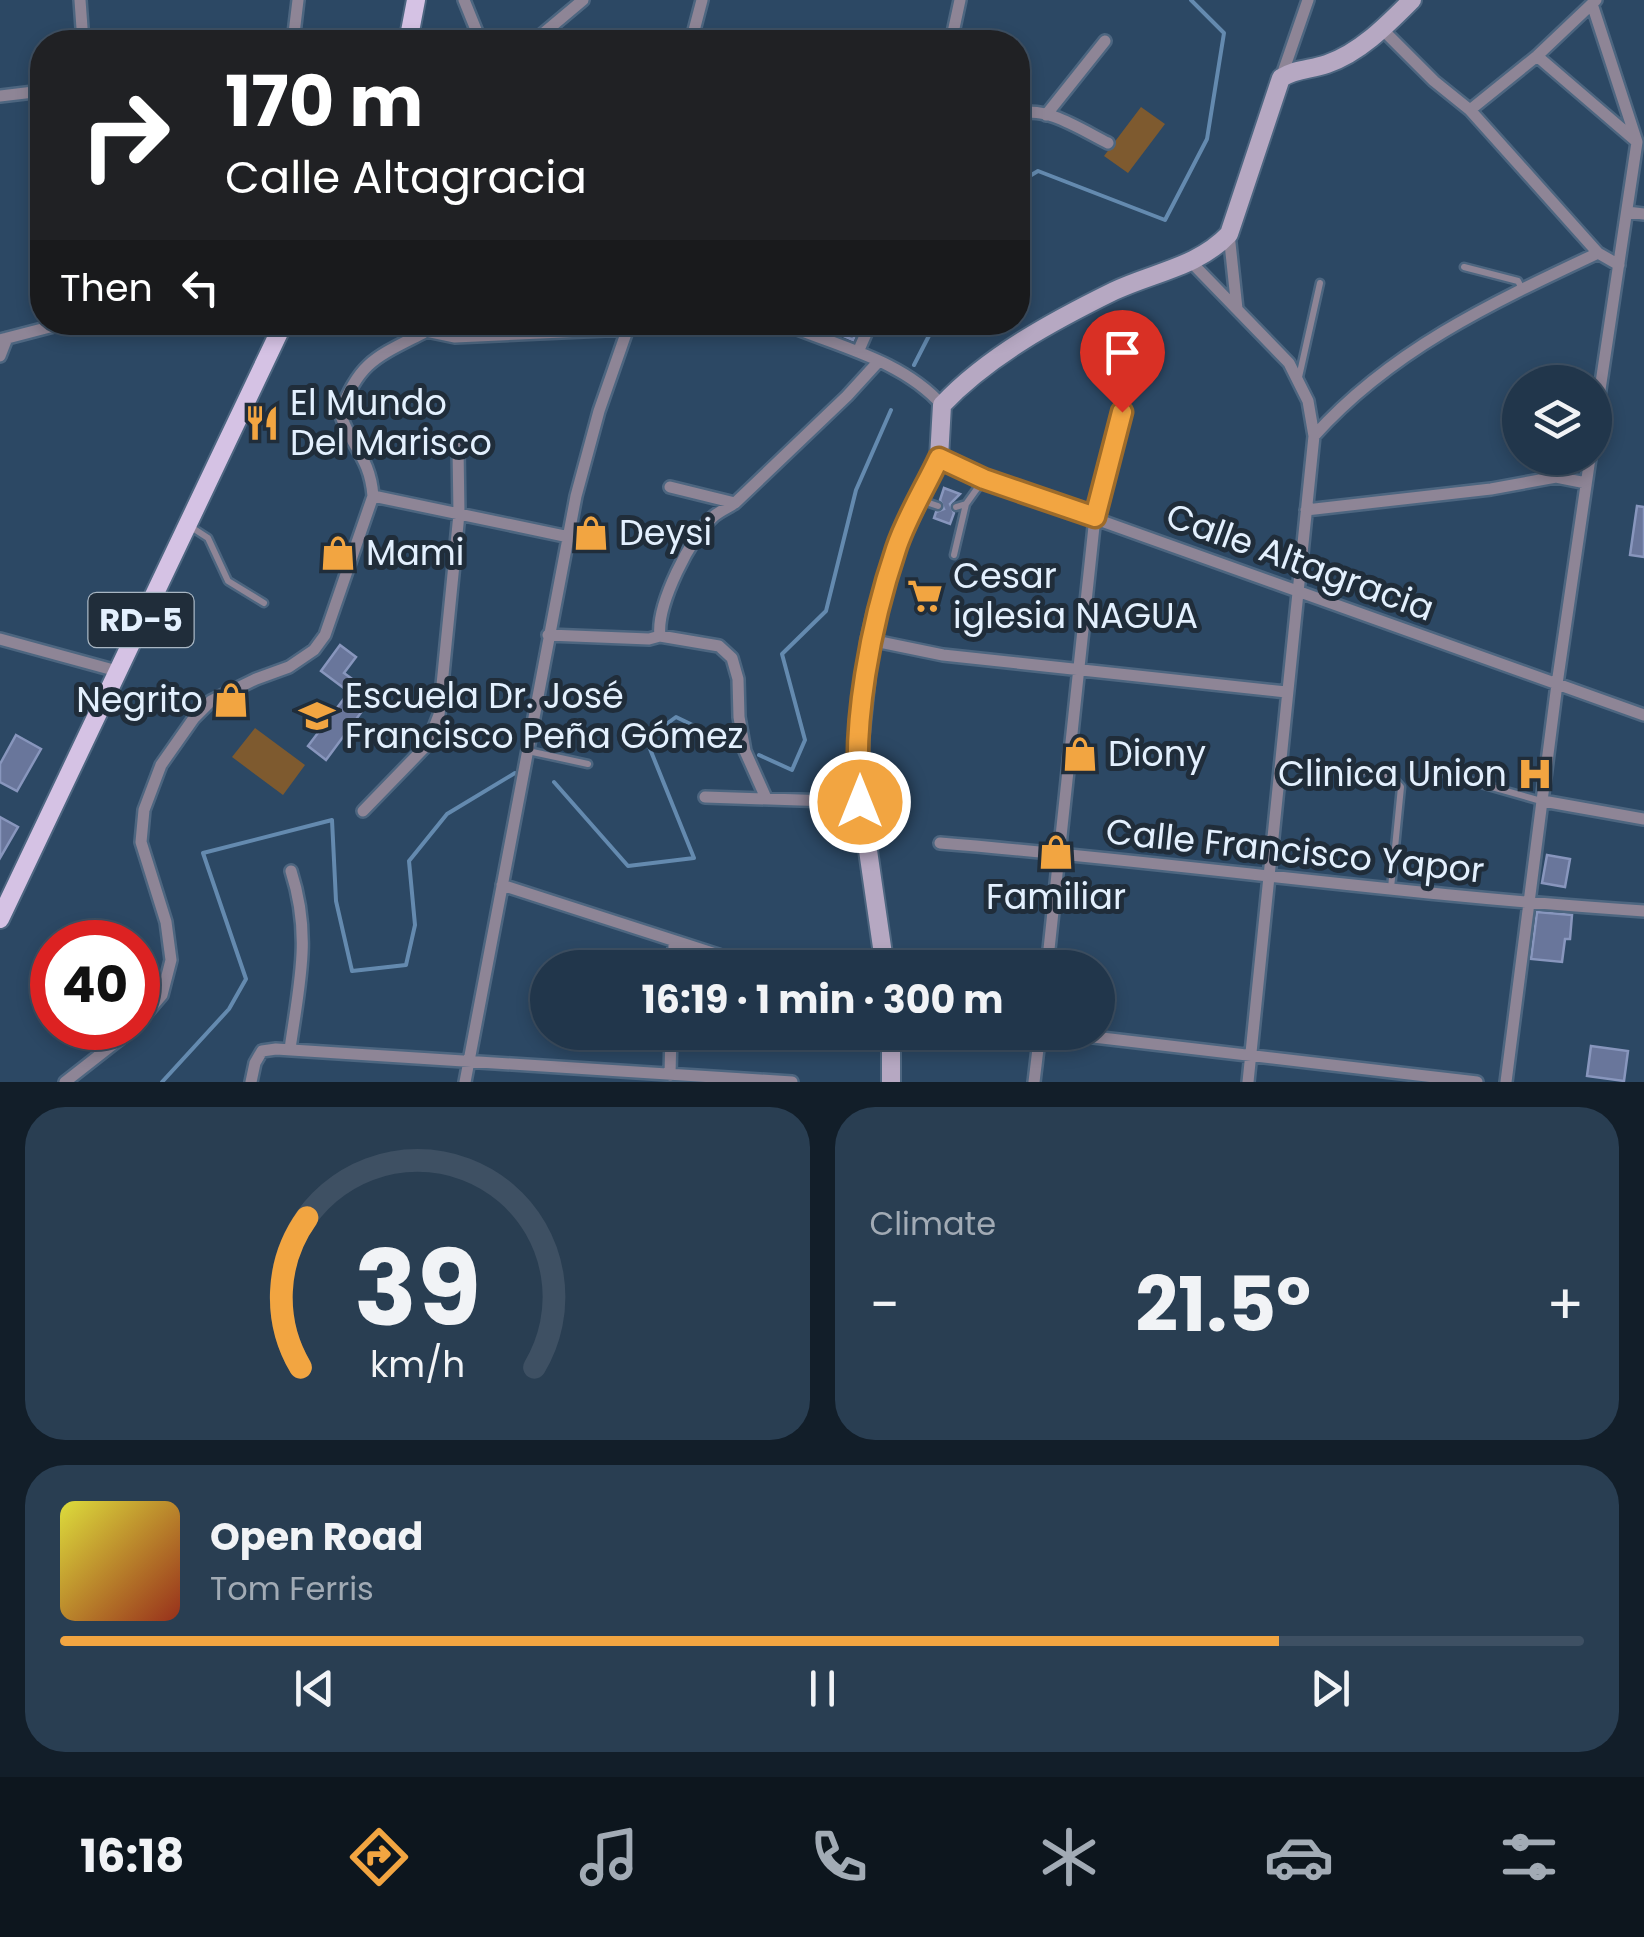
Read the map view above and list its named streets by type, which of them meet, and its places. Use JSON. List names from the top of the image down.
{
  "streets": {
    "main road": ["RD-5"],
    "street": ["Calle Altagracia", "Calle Francisco Yapor"]
  },
  "places": {
    "restaurant": ["El Mundo Del Marisco"],
    "shop": [
      "Deysi",
      "Mami",
      "Negrito",
      "Diony",
      "Familiar"
    ],
    "supermarket": ["Cesar iglesia NAGUA"],
    "school or university": ["Escuela Dr. José Francisco Peña Gómez"],
    "hospital": ["Clinica Union"]
  },
  "page": {
    "turn": ["170 m", "Calle Altagracia"],
    "then": "Then",
    "limit": "40",
    "trip": "16:19 · 1 min · 300 m",
    "tile": "Climate",
    "heat": ["−", "21.5°", "+"],
    "song": ["Open Road", "Tom Ferris"],
    "tabs": "16:18",
    "gauge": ["39", "km/h"]
  }
}
